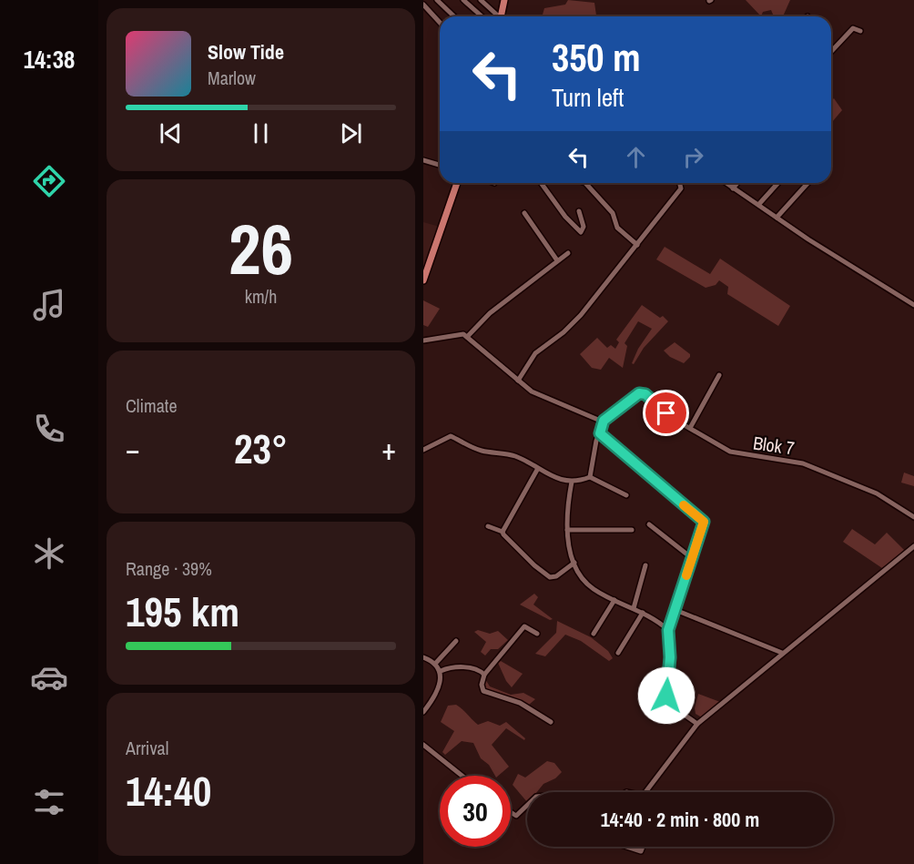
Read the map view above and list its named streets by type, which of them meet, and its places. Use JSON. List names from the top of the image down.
{
  "streets": {
    "street": ["Blok 7"]
  },
  "page": {
    "tabs": "14:38",
    "turn": ["350 m", "Turn left"],
    "song": ["Slow Tide", "Marlow"],
    "tile": [
      ["26", "km/h"],
      "Climate",
      ["Range · 39%", "195 km"],
      ["Arrival", "14:40"]
    ],
    "heat": ["−", "23°", "+"],
    "limit": "30",
    "trip": "14:40 · 2 min · 800 m"
  }
}
